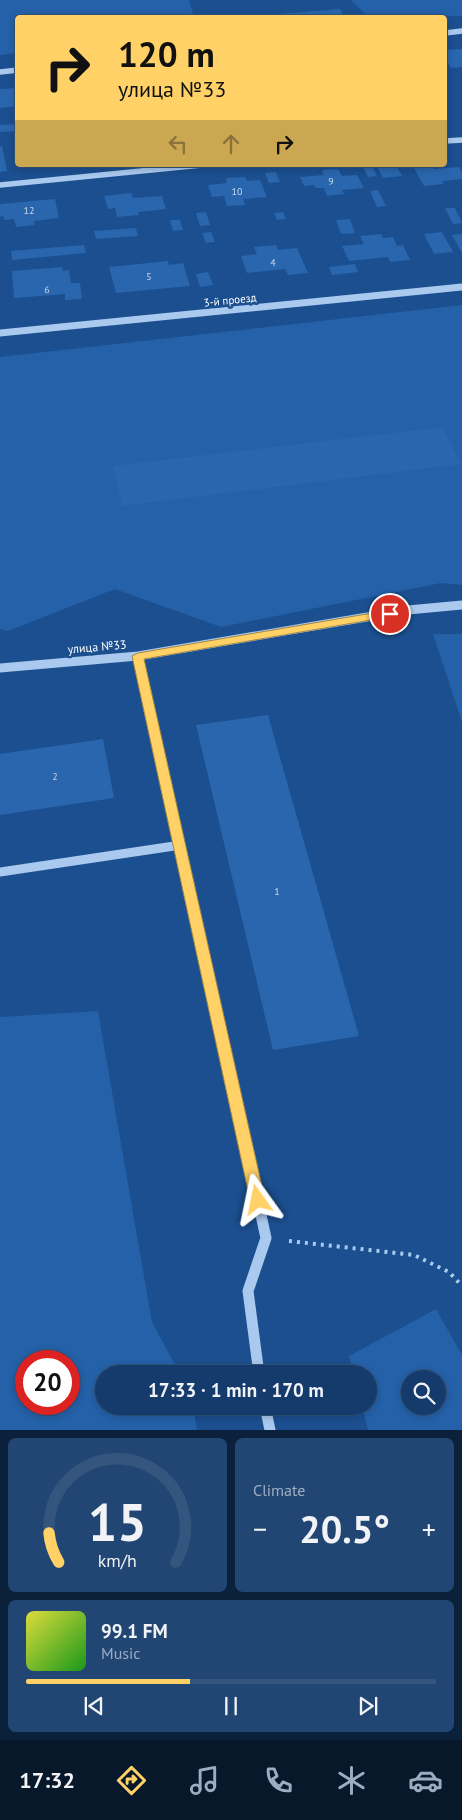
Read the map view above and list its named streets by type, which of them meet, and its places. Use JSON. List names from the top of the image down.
{
  "streets": {
    "street": ["3-й проезд", "улица №33"]
  },
  "house_numbers": [
    "9",
    "10",
    "12",
    "4",
    "5",
    "6",
    "2",
    "1"
  ],
  "page": {
    "turn": ["120 m", "улица №33"],
    "limit": "20",
    "trip": "17:33 · 1 min · 170 m",
    "tile": "Climate",
    "heat": ["−", "20.5°", "+"],
    "song": ["99.1 FM", "Music"],
    "tabs": "17:32",
    "gauge": ["15", "km/h"]
  }
}
